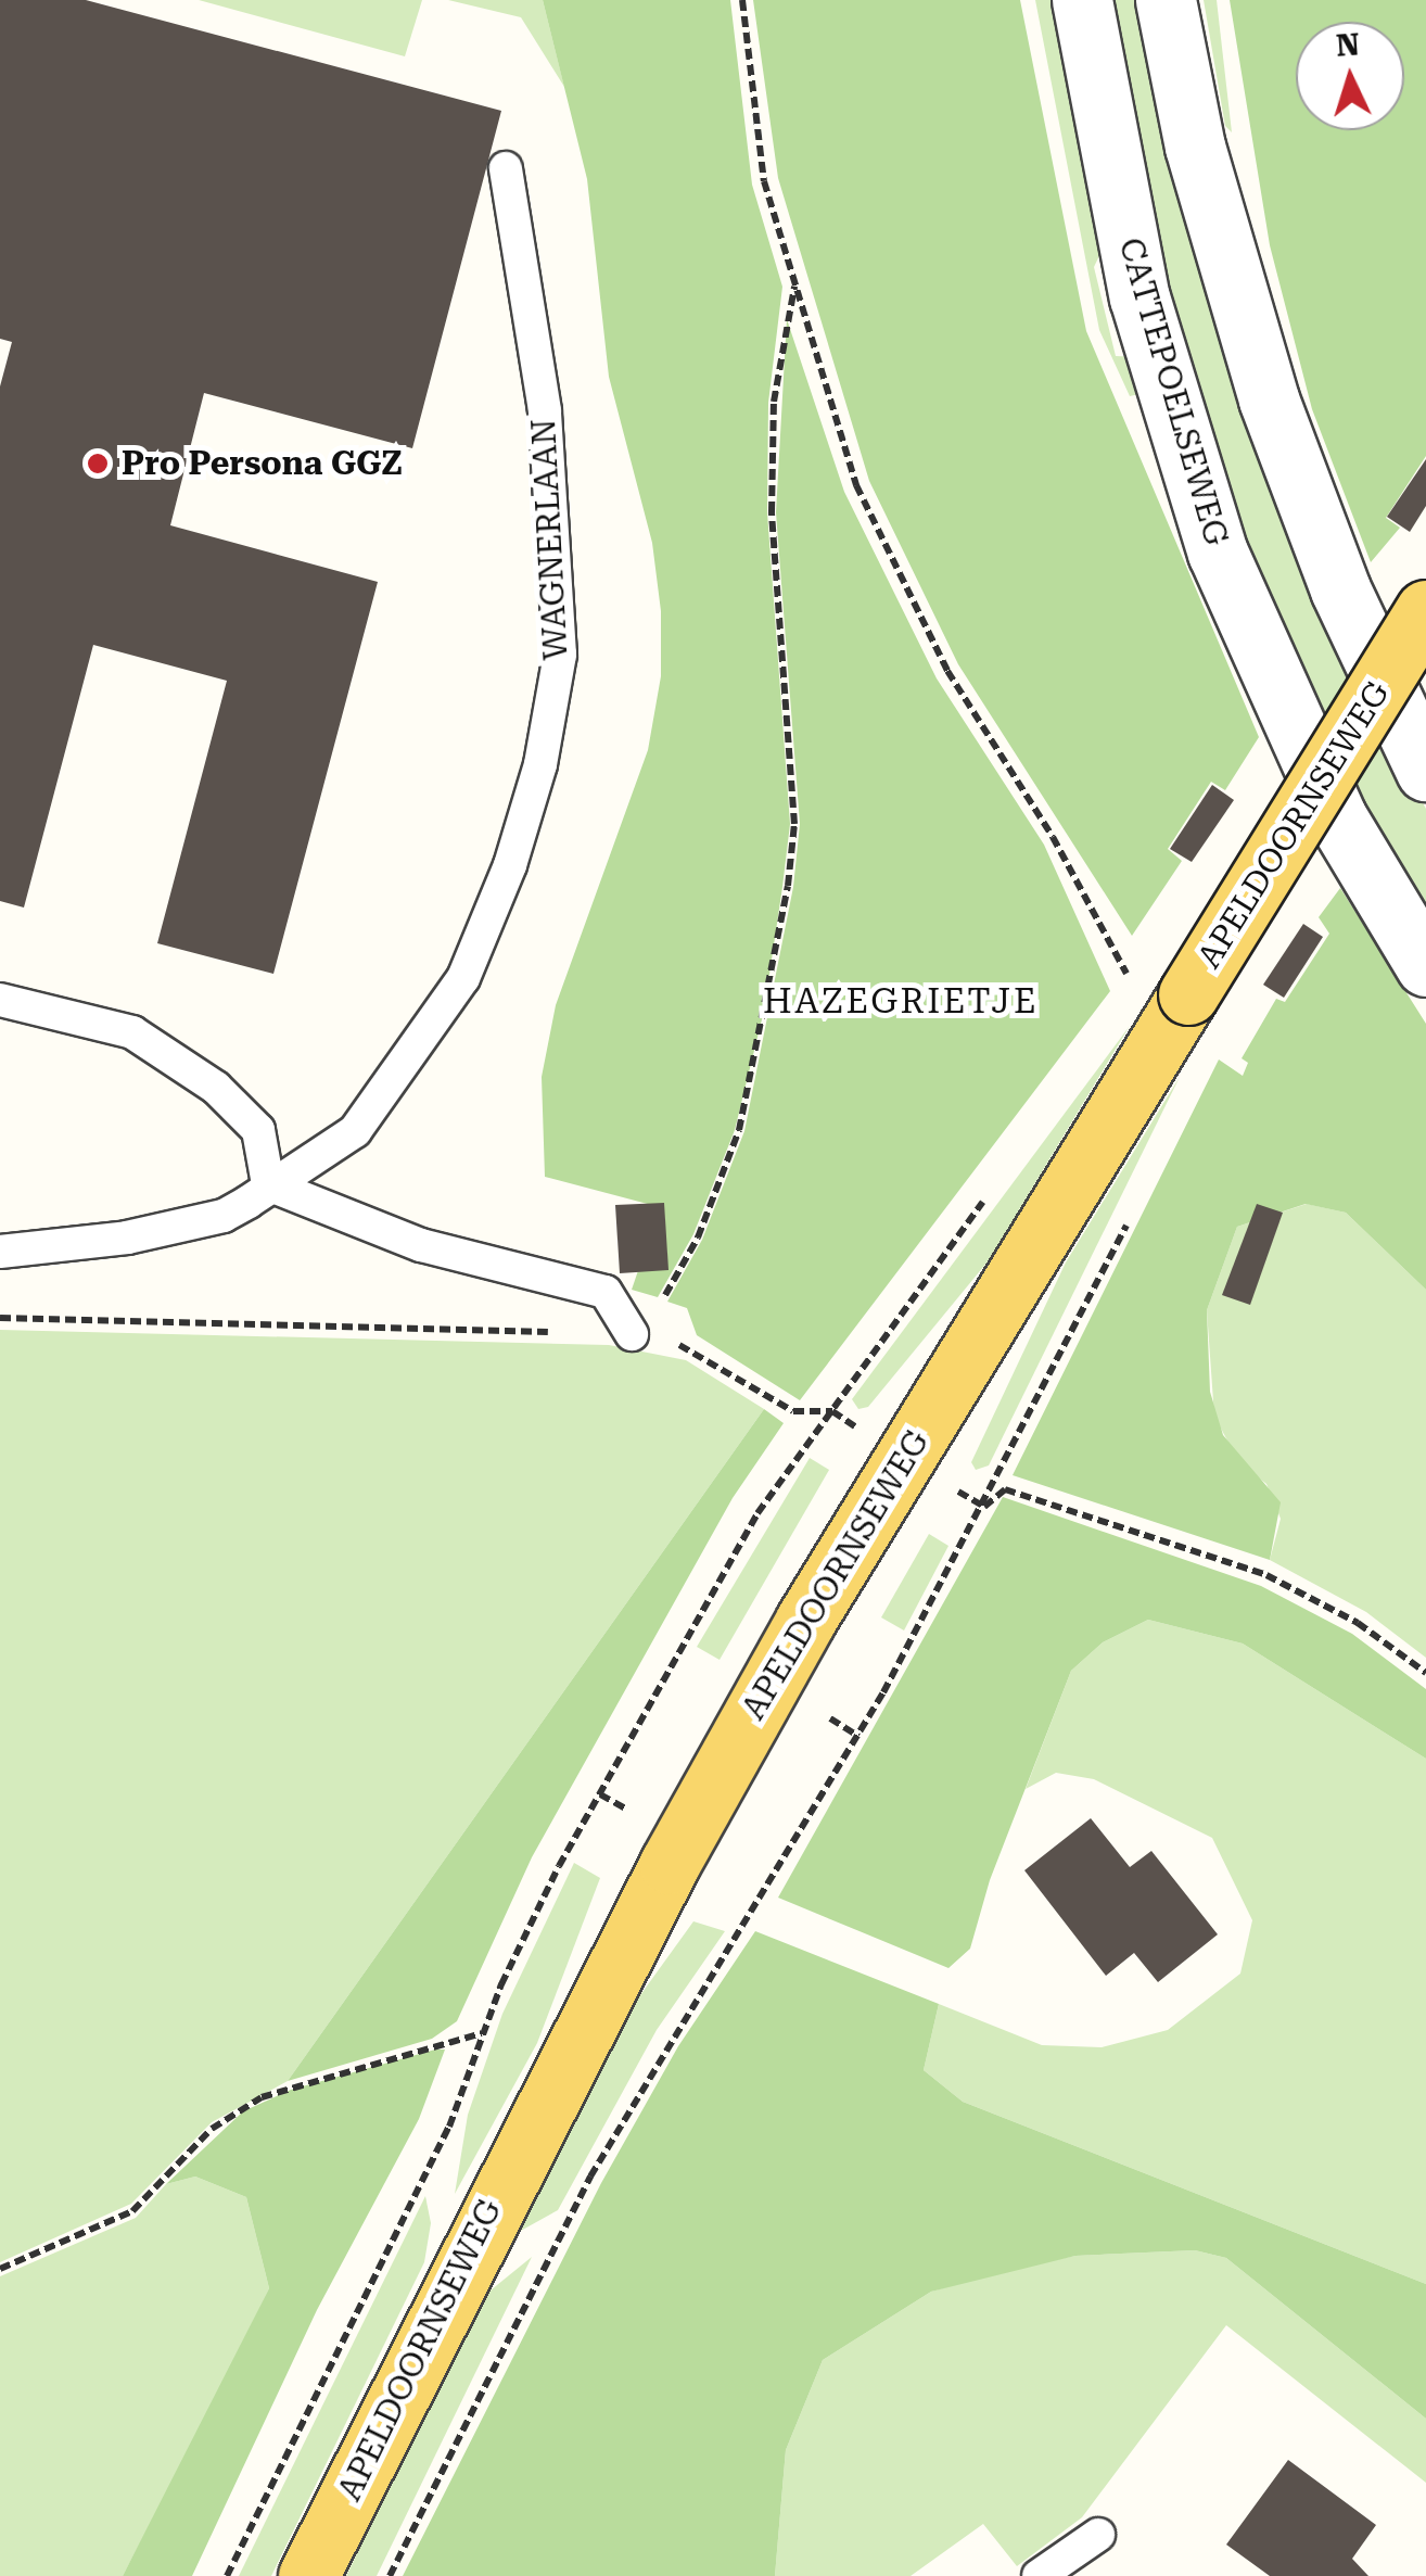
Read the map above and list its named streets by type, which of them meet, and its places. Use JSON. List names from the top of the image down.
{
  "streets": {
    "main road": ["APELDOORNSEWEG"],
    "street": ["CATTEPOELSEWEG"],
    "lane": ["WAGNERLAAN"]
  },
  "districts": ["HAZEGRIETJE"],
  "places": ["Pro Persona GGZ"],
  "north": "top"
}
